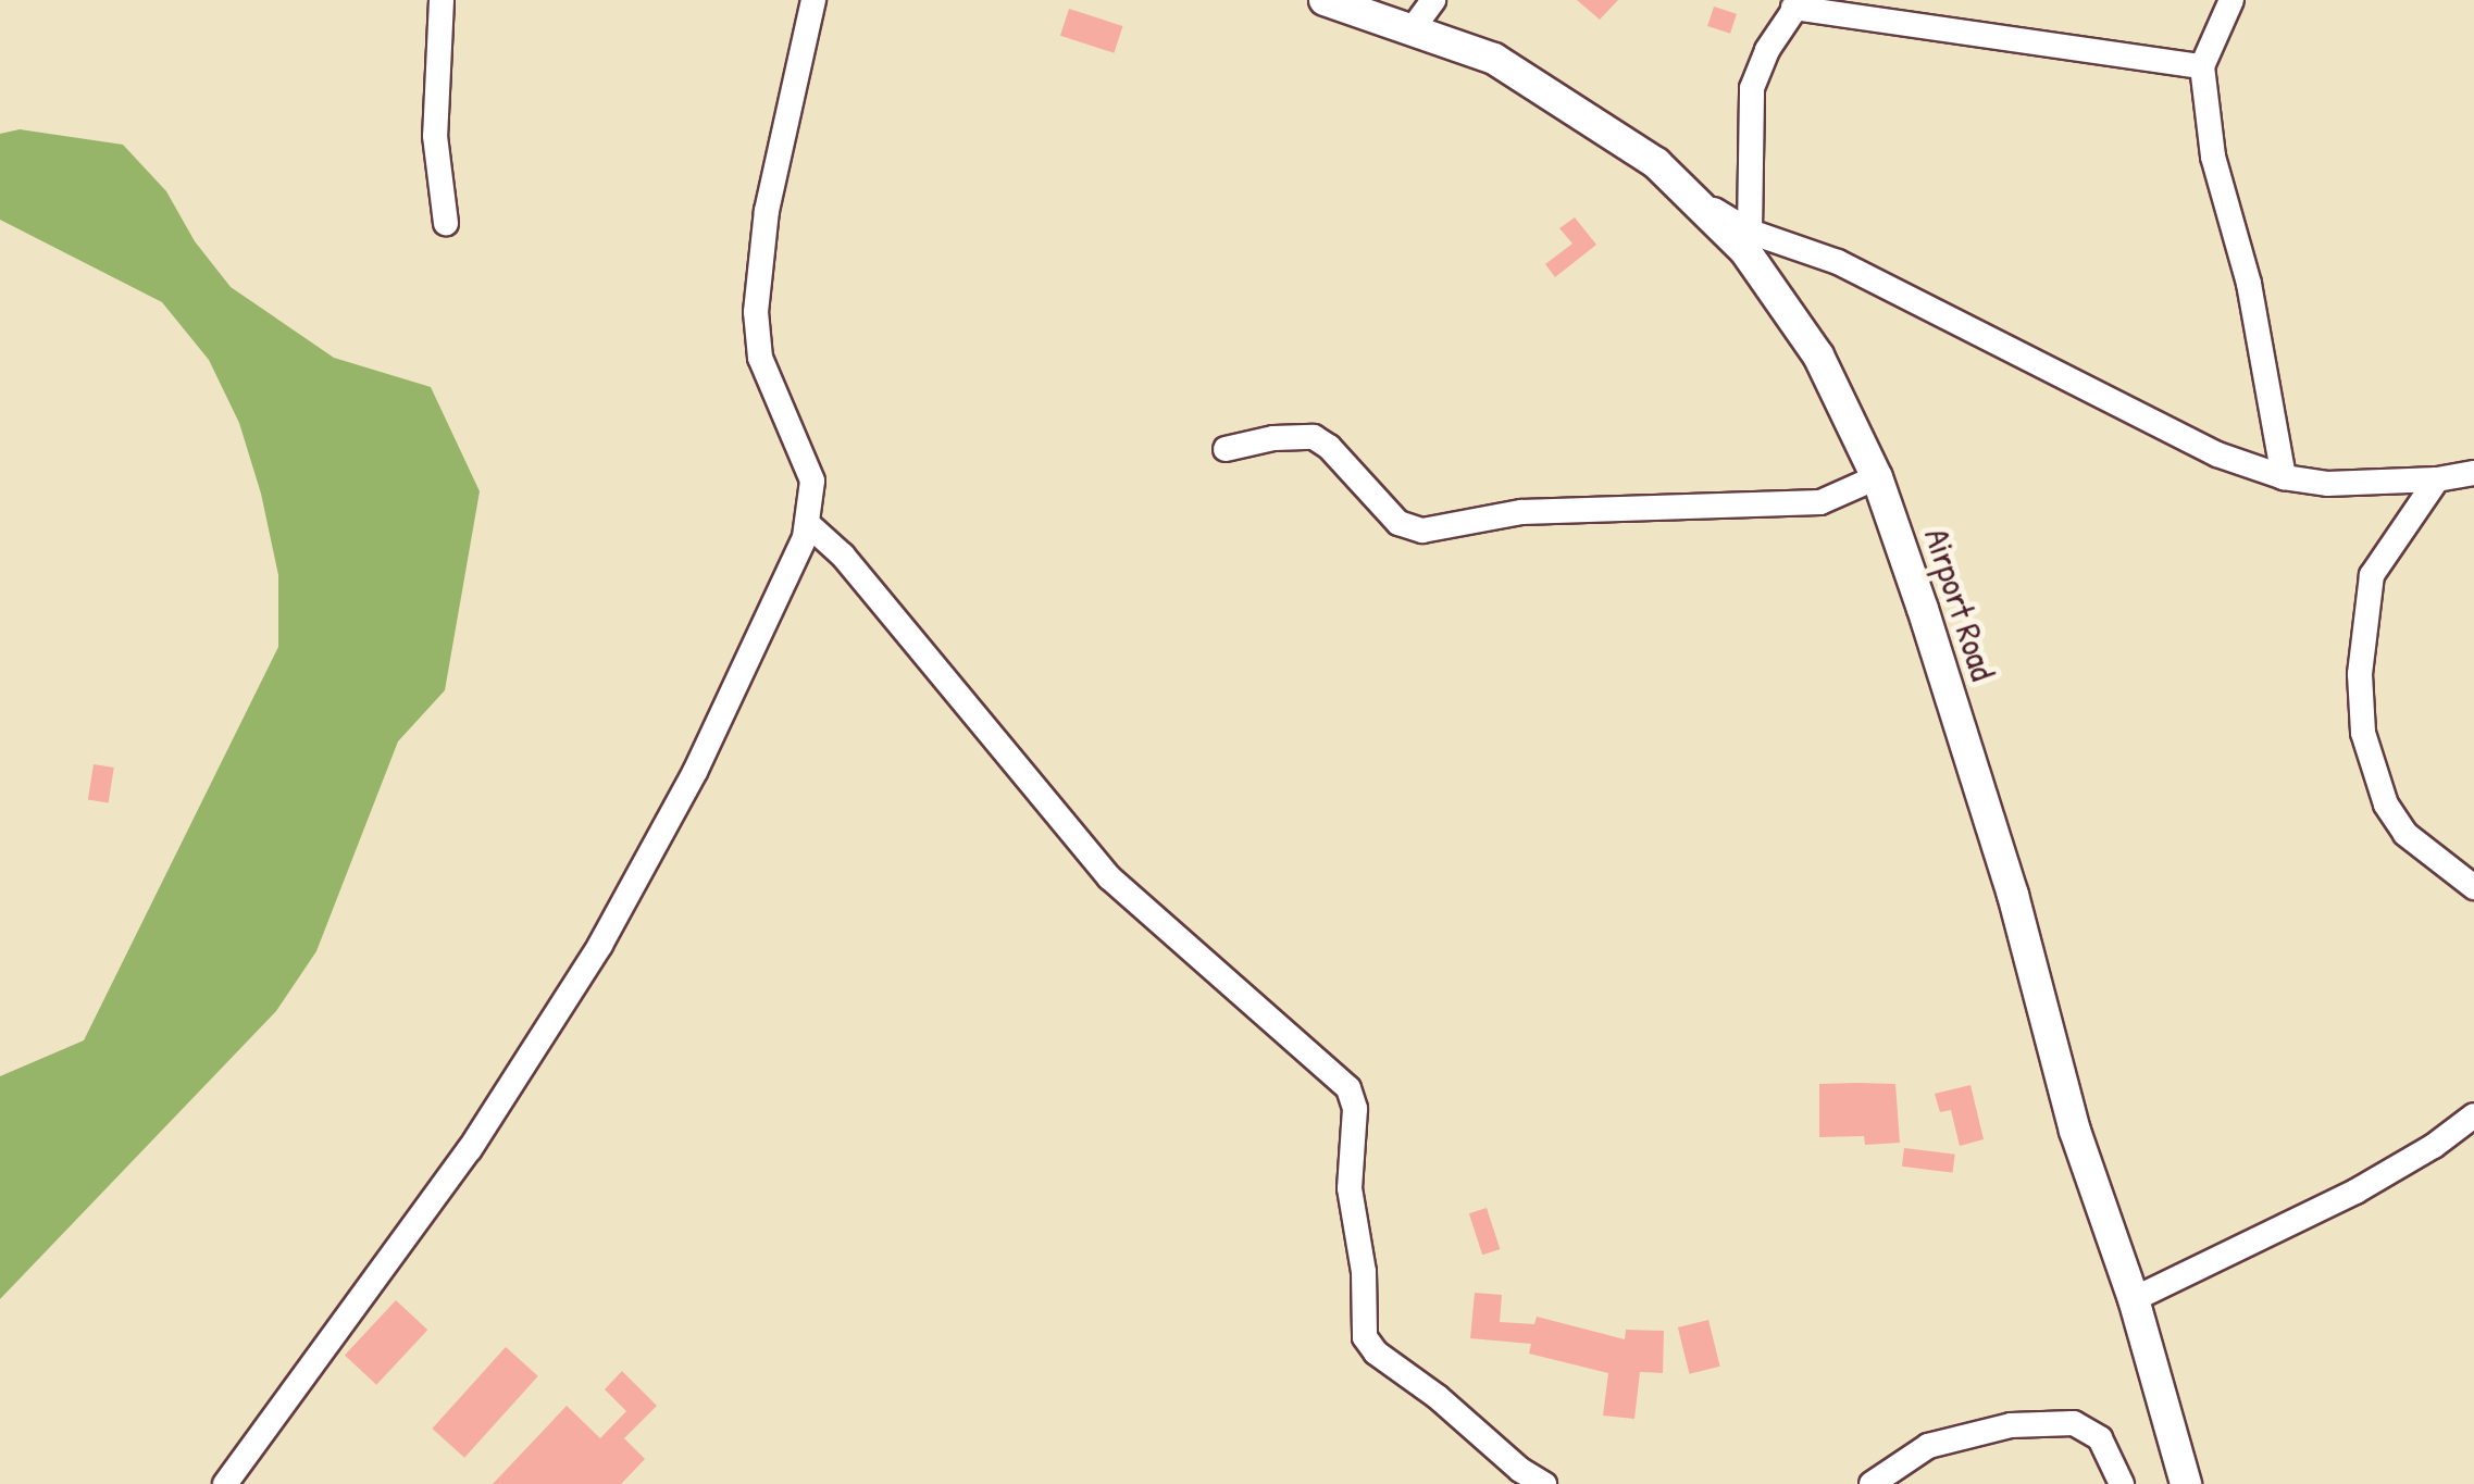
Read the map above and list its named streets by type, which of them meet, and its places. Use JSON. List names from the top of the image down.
{
  "streets": {
    "main road": ["Airport Road"]
  }
}
